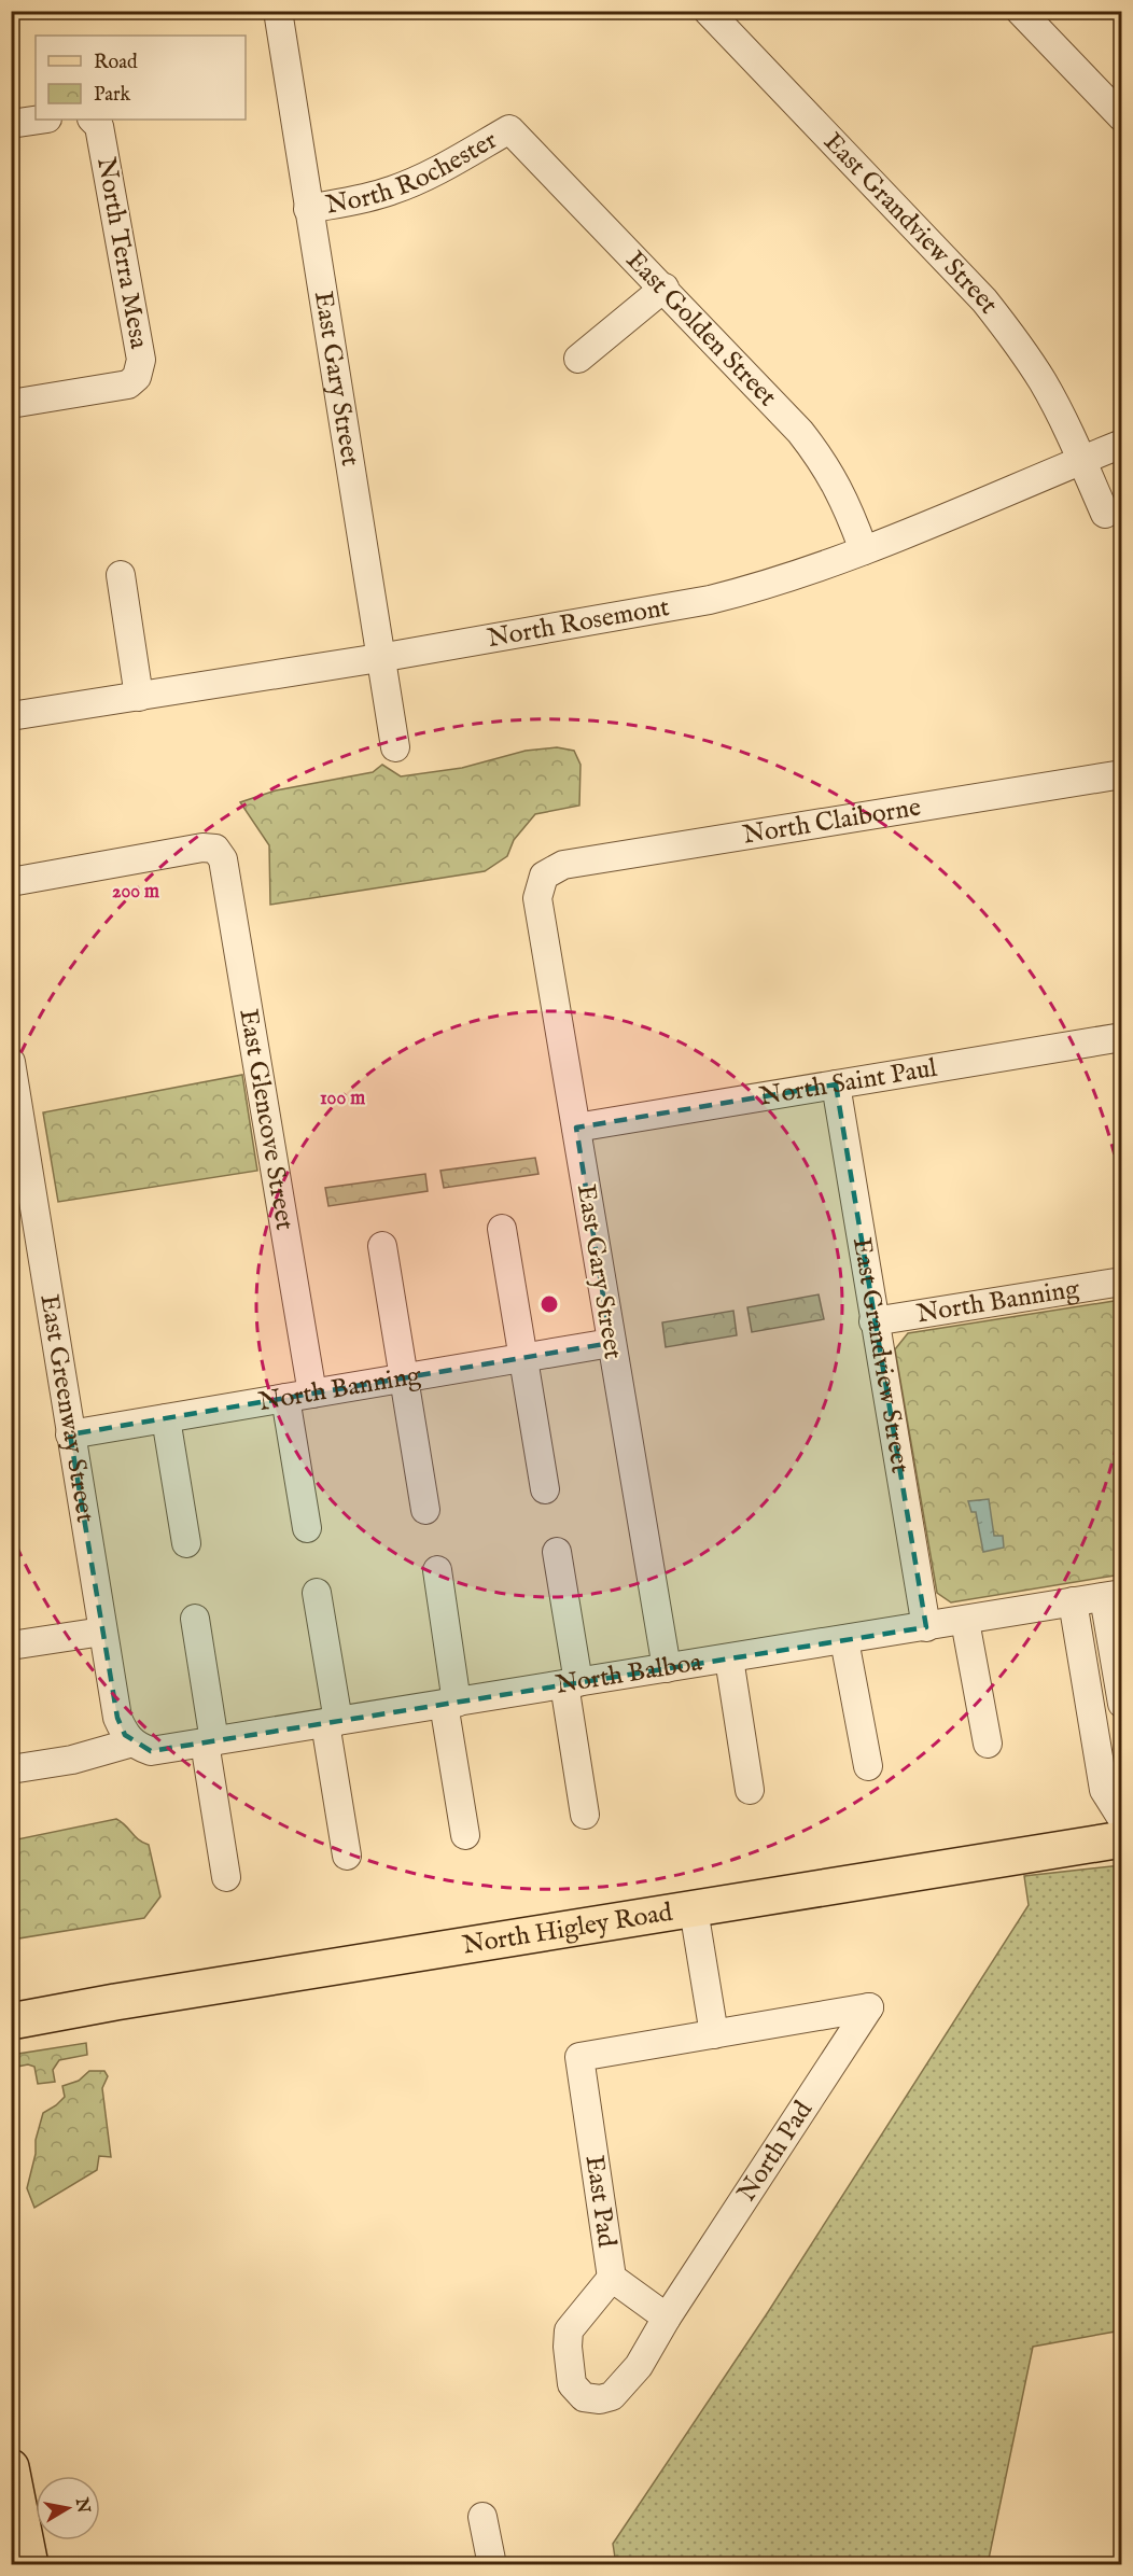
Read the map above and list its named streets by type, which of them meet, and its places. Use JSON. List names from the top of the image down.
{
  "streets": {
    "main road": ["North Higley Road"],
    "street": [
      "North Rochester",
      "East Grandview Street",
      "North Terra Mesa",
      "East Golden Street",
      "East Gary Street",
      "North Rosemont",
      "North Claiborne",
      "North Saint Paul",
      "East Glencove Street",
      "North Banning",
      "East Greenway Street",
      "North Balboa",
      "North Pad",
      "East Pad"
    ]
  },
  "crossings": [
    ["North Rochester", "East Golden Street"],
    ["North Rochester", "East Gary Street"],
    ["East Grandview Street", "North Rosemont"],
    ["East Grandview Street", "North Saint Paul"],
    ["East Grandview Street", "North Banning"],
    ["East Grandview Street", "North Balboa"],
    ["East Golden Street", "North Rosemont"],
    ["East Gary Street", "North Rosemont"],
    ["East Gary Street", "North Claiborne"],
    ["East Gary Street", "North Saint Paul"],
    ["East Gary Street", "North Banning"],
    ["East Gary Street", "North Balboa"],
    ["East Glencove Street", "North Banning"],
    ["North Banning", "East Greenway Street"],
    ["East Greenway Street", "North Balboa"],
    ["North Pad", "East Pad"]
  ],
  "legend": ["Road", "Park"],
  "north": "right",
  "rings": ["200 m", "100 m"]
}
